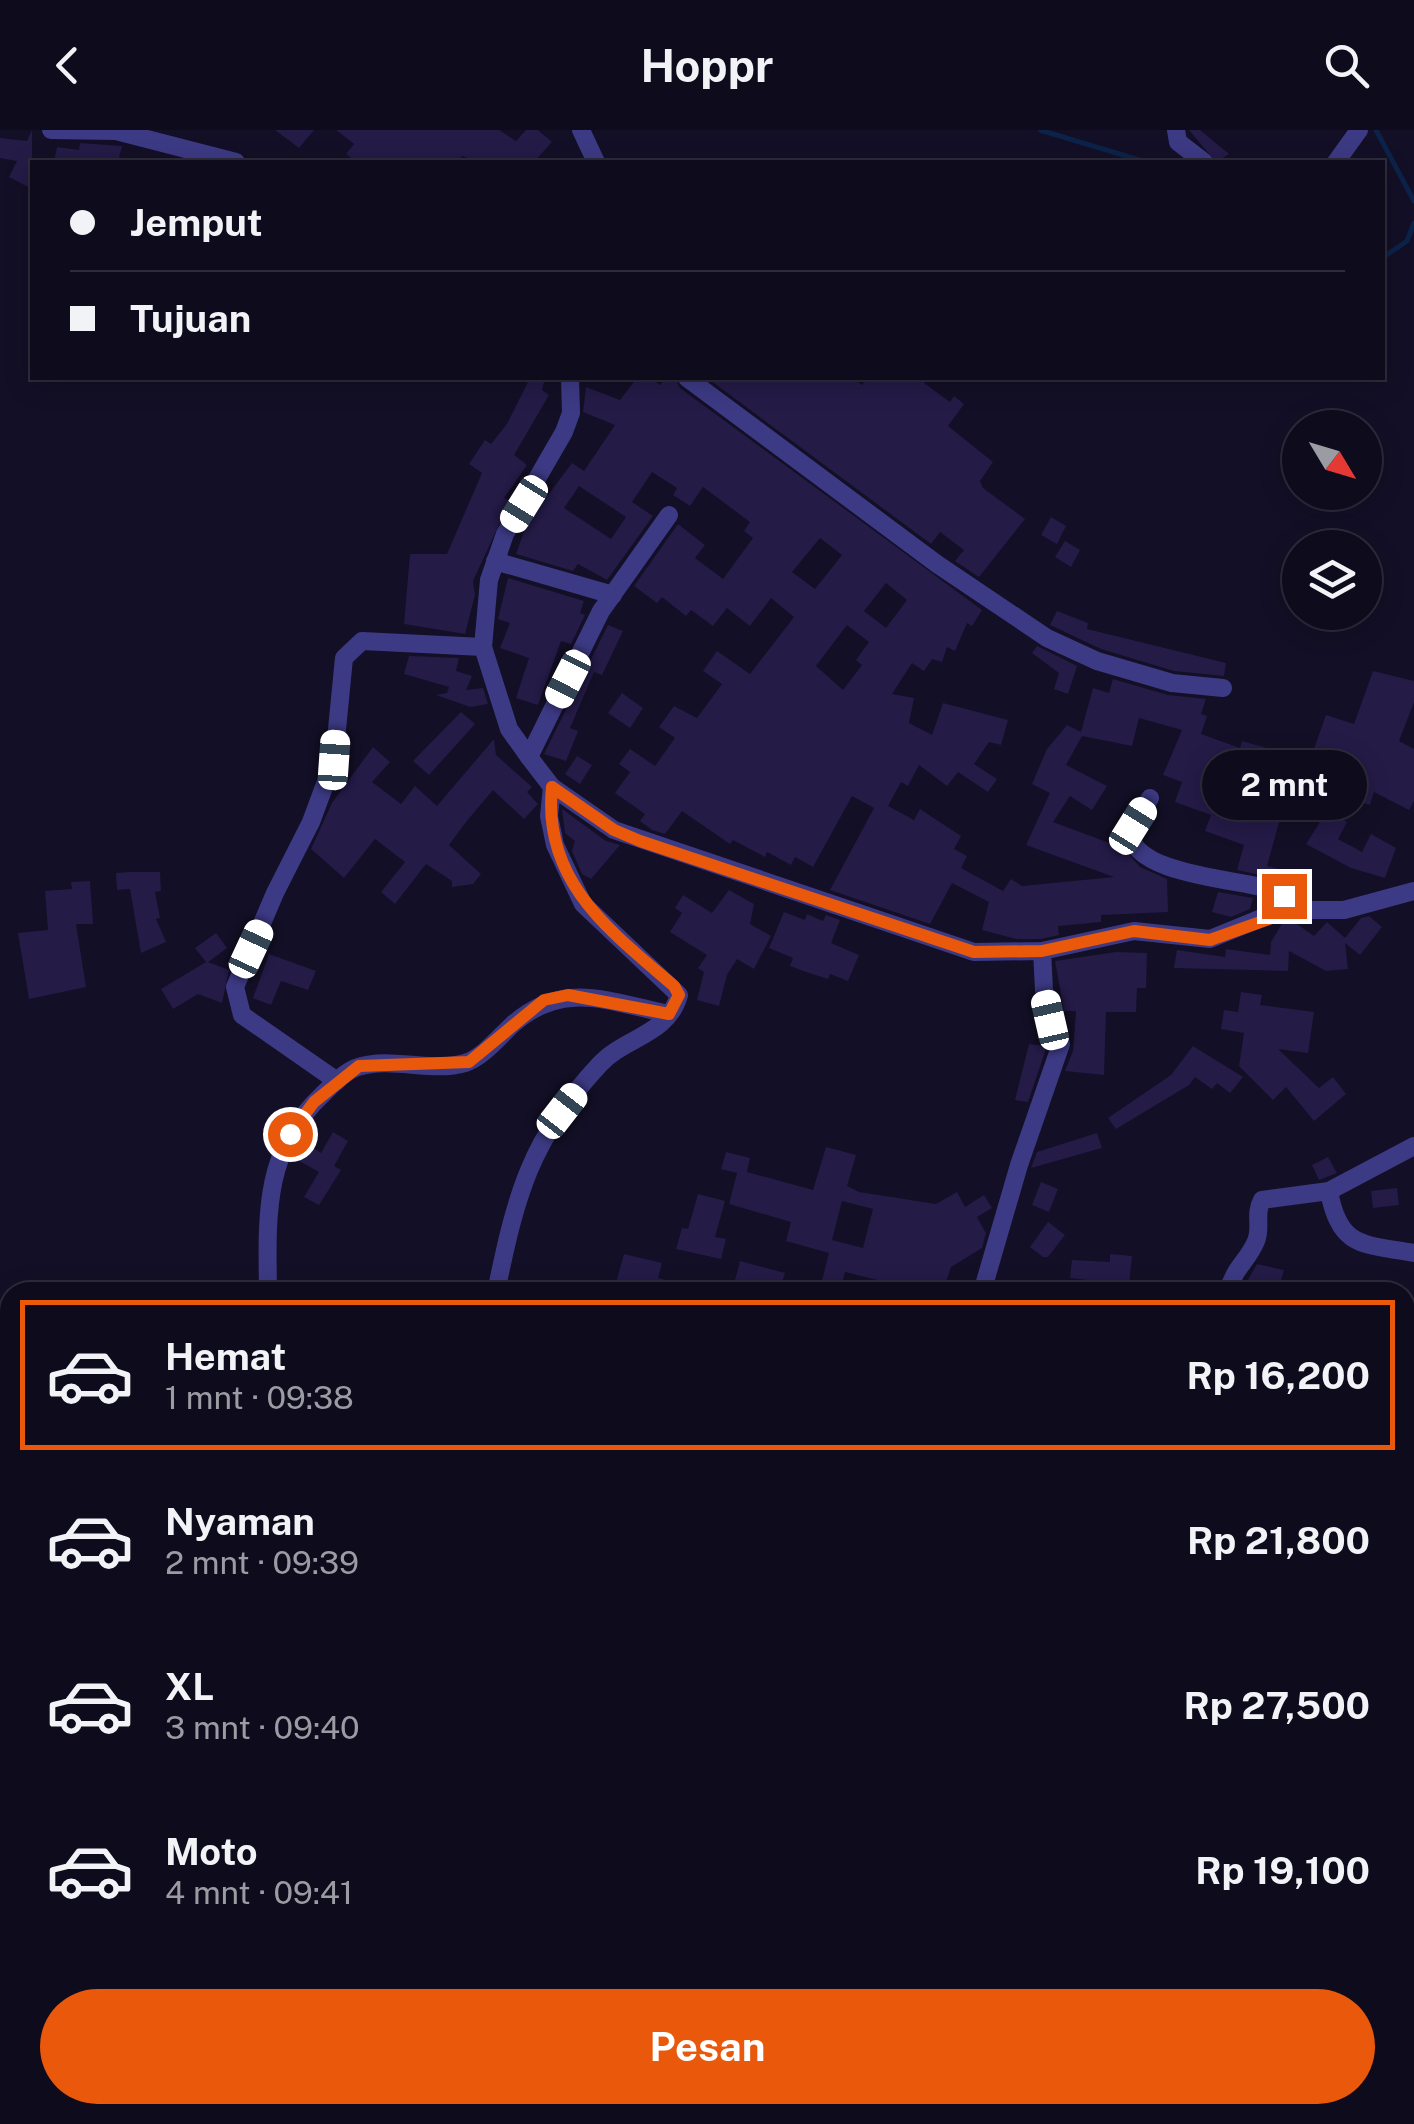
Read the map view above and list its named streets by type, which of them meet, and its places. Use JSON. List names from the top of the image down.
{
  "north": "bottom right",
  "page": {
    "header": "Hoppr",
    "banner": ["Jemput", "Tujuan"],
    "bubble": "2 mnt",
    "list": [
      {
        "name": "Hemat",
        "note": "1 mnt · 09:38",
        "value": "Rp 16,200"
      },
      {
        "name": "Nyaman",
        "note": "2 mnt · 09:39",
        "value": "Rp 21,800"
      },
      {
        "name": "XL",
        "note": "3 mnt · 09:40",
        "value": "Rp 27,500"
      },
      {
        "name": "Moto",
        "note": "4 mnt · 09:41",
        "value": "Rp 19,100"
      }
    ],
    "buttons": "Pesan"
  }
}
